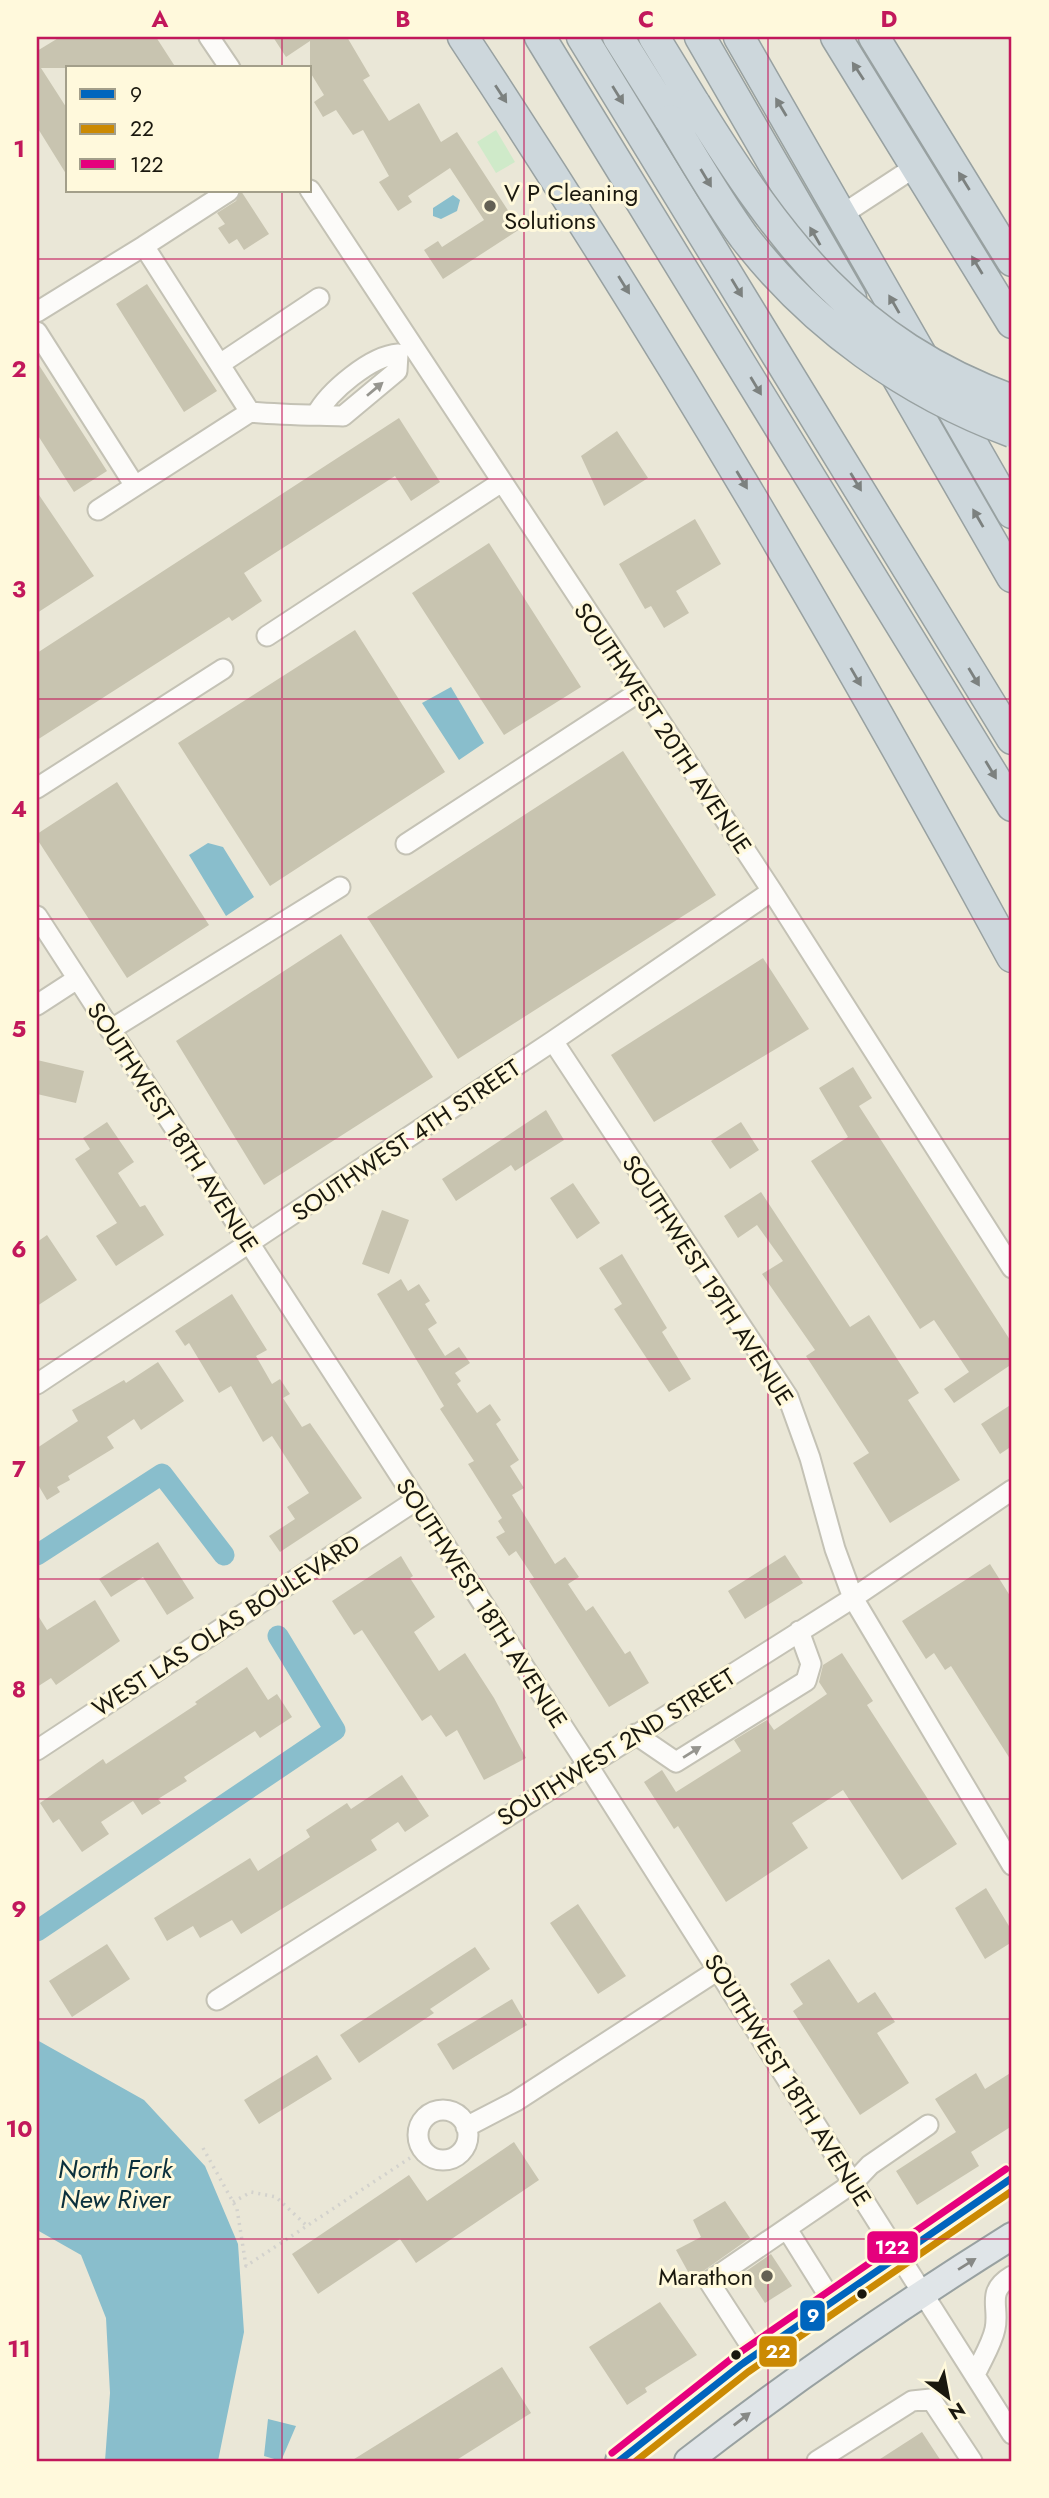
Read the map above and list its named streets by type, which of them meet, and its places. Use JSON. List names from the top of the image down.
{
  "streets": {
    "street": [
      "SOUTHWEST 20TH AVENUE",
      "SOUTHWEST 18TH AVENUE",
      "SOUTHWEST 4TH STREET",
      "SOUTHWEST 19TH AVENUE",
      "WEST LAS OLAS BOULEVARD",
      "SOUTHWEST 2ND STREET"
    ]
  },
  "crossings": [
    ["SOUTHWEST 20TH AVENUE", "SOUTHWEST 4TH STREET"],
    ["SOUTHWEST 18TH AVENUE", "SOUTHWEST 4TH STREET"],
    ["SOUTHWEST 18TH AVENUE", "WEST LAS OLAS BOULEVARD"],
    ["SOUTHWEST 18TH AVENUE", "SOUTHWEST 2ND STREET"],
    ["SOUTHWEST 4TH STREET", "SOUTHWEST 19TH AVENUE"],
    ["SOUTHWEST 19TH AVENUE", "SOUTHWEST 2ND STREET"]
  ],
  "water": ["North Fork New River"],
  "places": ["V P Cleaning Solutions", "Marathon"],
  "lines": ["transit line 122", "transit line 9", "transit line 22"],
  "legend": ["9", "22", "122"],
  "north": "bottom right",
  "grid": {
    "columns": [
      "A",
      "B",
      "C",
      "D"
    ],
    "rows": [
      "1",
      "2",
      "3",
      "4",
      "5",
      "6",
      "7",
      "8",
      "9",
      "10",
      "11"
    ]
  }
}
